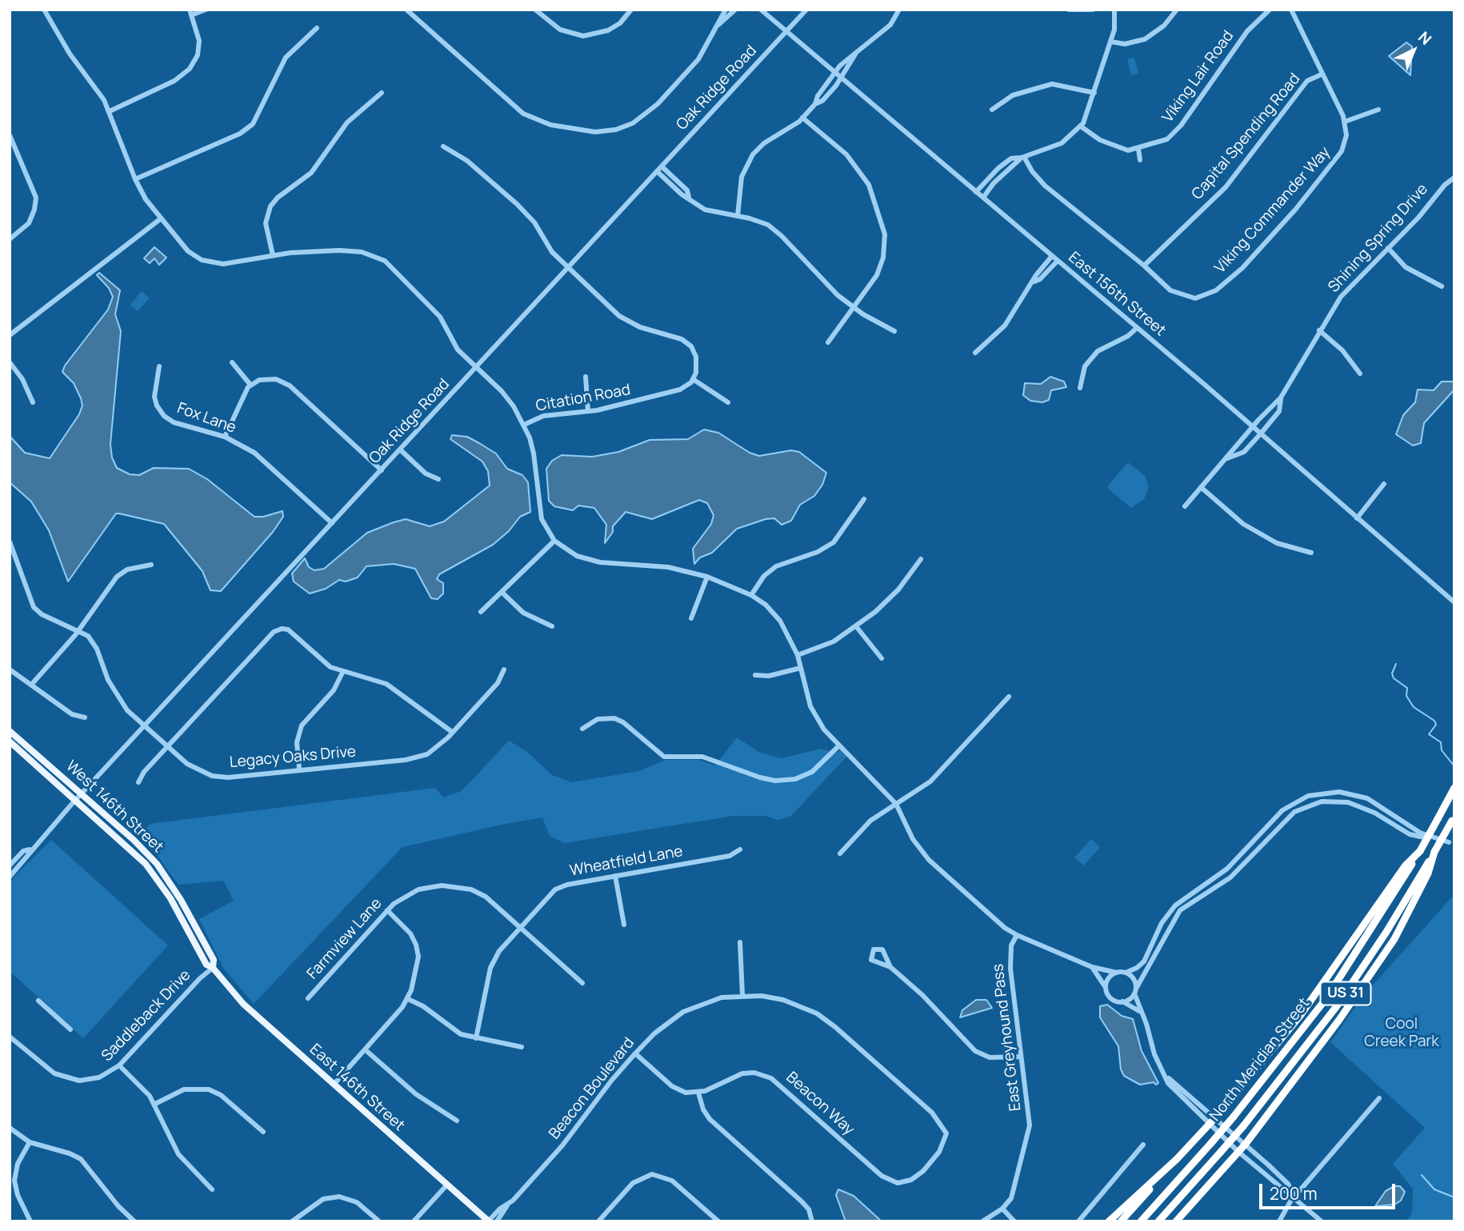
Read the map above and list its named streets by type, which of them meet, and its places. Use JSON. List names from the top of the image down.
{
  "streets": {
    "highway": ["US 31", "North Meridian Street"],
    "main road": ["West 146th Street", "East 146th Street"],
    "street": [
      "Viking Lair Road",
      "Oak Ridge Road",
      "Capital Spending Road",
      "Viking Commander Way",
      "Shining Spring Drive",
      "East 156th Street",
      "Citation Road",
      "Fox Lane",
      "Legacy Oaks Drive",
      "Wheatfield Lane",
      "Farmview Lane",
      "Saddleback Drive",
      "East Greyhound Pass",
      "Beacon Boulevard",
      "Beacon Way"
    ]
  },
  "crossings": [
    ["Oak Ridge Road", "East 156th Street"],
    ["Oak Ridge Road", "Fox Lane"],
    ["Oak Ridge Road", "Legacy Oaks Drive"],
    ["Oak Ridge Road", "West 146th Street"],
    ["Capital Spending Road", "Viking Commander Way"],
    ["Shining Spring Drive", "East 156th Street"],
    ["West 146th Street", "Saddleback Drive"],
    ["West 146th Street", "East 146th Street"],
    ["Wheatfield Lane", "Farmview Lane"],
    ["Saddleback Drive", "East 146th Street"],
    ["East 146th Street", "Beacon Boulevard"],
    ["Beacon Boulevard", "Beacon Way"]
  ],
  "parks": ["Cool Creek Park"],
  "scale_bar": "200 m",
  "north": "top right"
}
